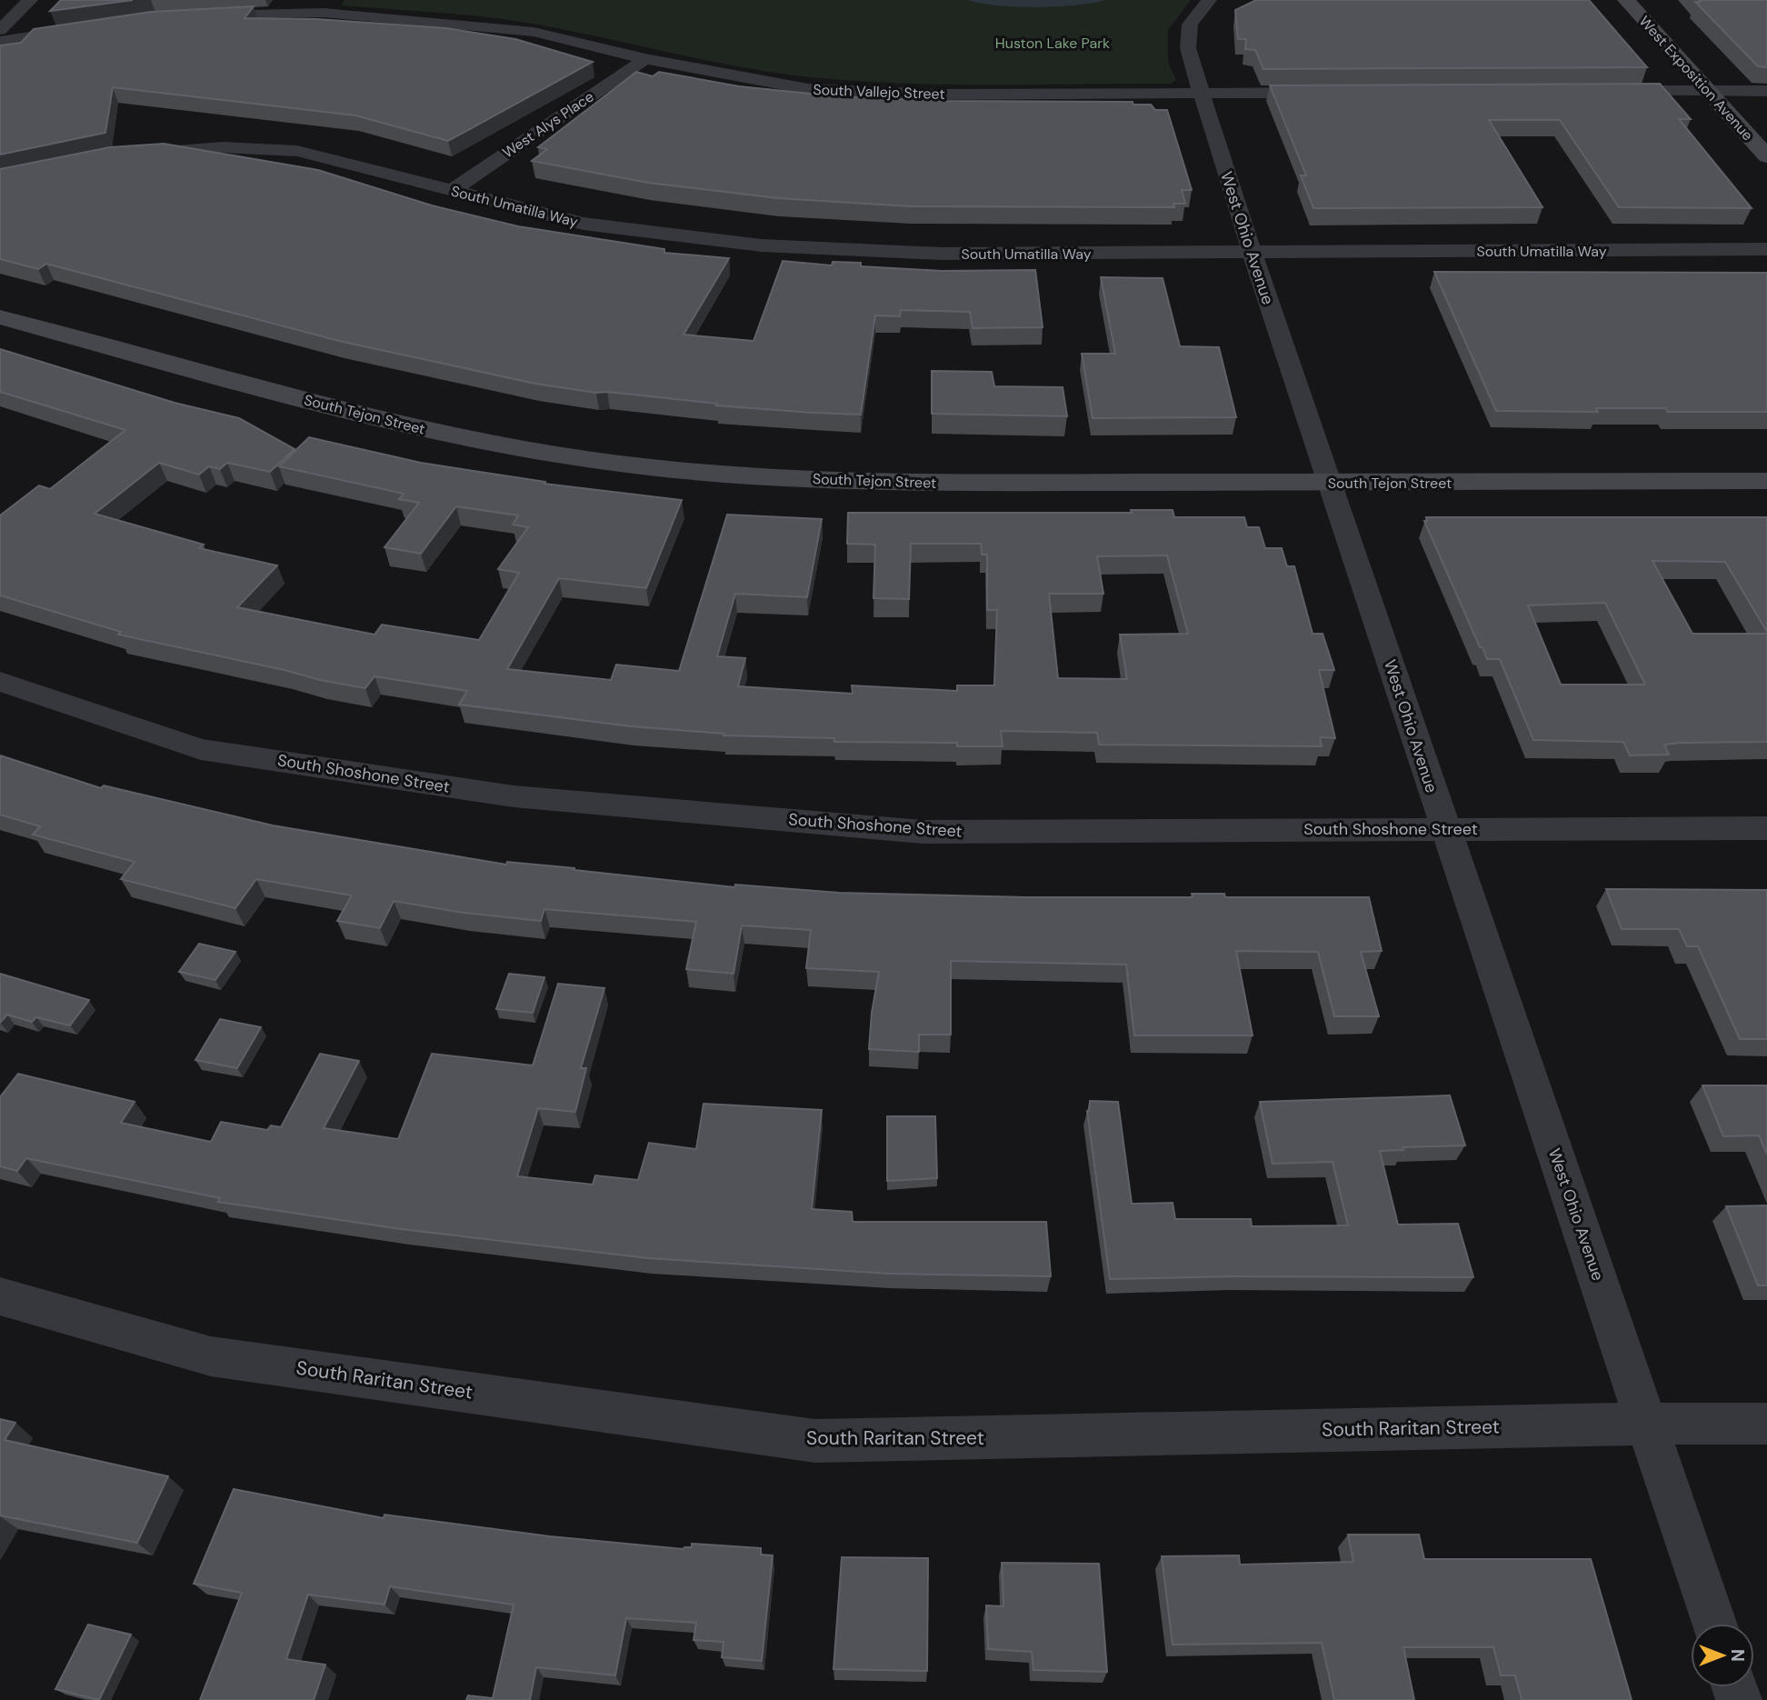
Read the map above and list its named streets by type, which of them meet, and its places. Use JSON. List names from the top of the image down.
{
  "streets": {
    "street": [
      "West Exposition Avenue",
      "South Vallejo Street",
      "West Alys Place",
      "South Umatilla Way",
      "West Ohio Avenue",
      "South Tejon Street",
      "South Shoshone Street",
      "South Raritan Street"
    ]
  },
  "crossings": [
    ["South Vallejo Street", "West Alys Place"],
    ["South Vallejo Street", "West Ohio Avenue"],
    ["West Alys Place", "South Umatilla Way"],
    ["South Umatilla Way", "West Ohio Avenue"],
    ["West Ohio Avenue", "South Tejon Street"],
    ["West Ohio Avenue", "South Shoshone Street"],
    ["West Ohio Avenue", "South Raritan Street"]
  ],
  "parks": ["Huston Lake Park"],
  "north": "right"
}
